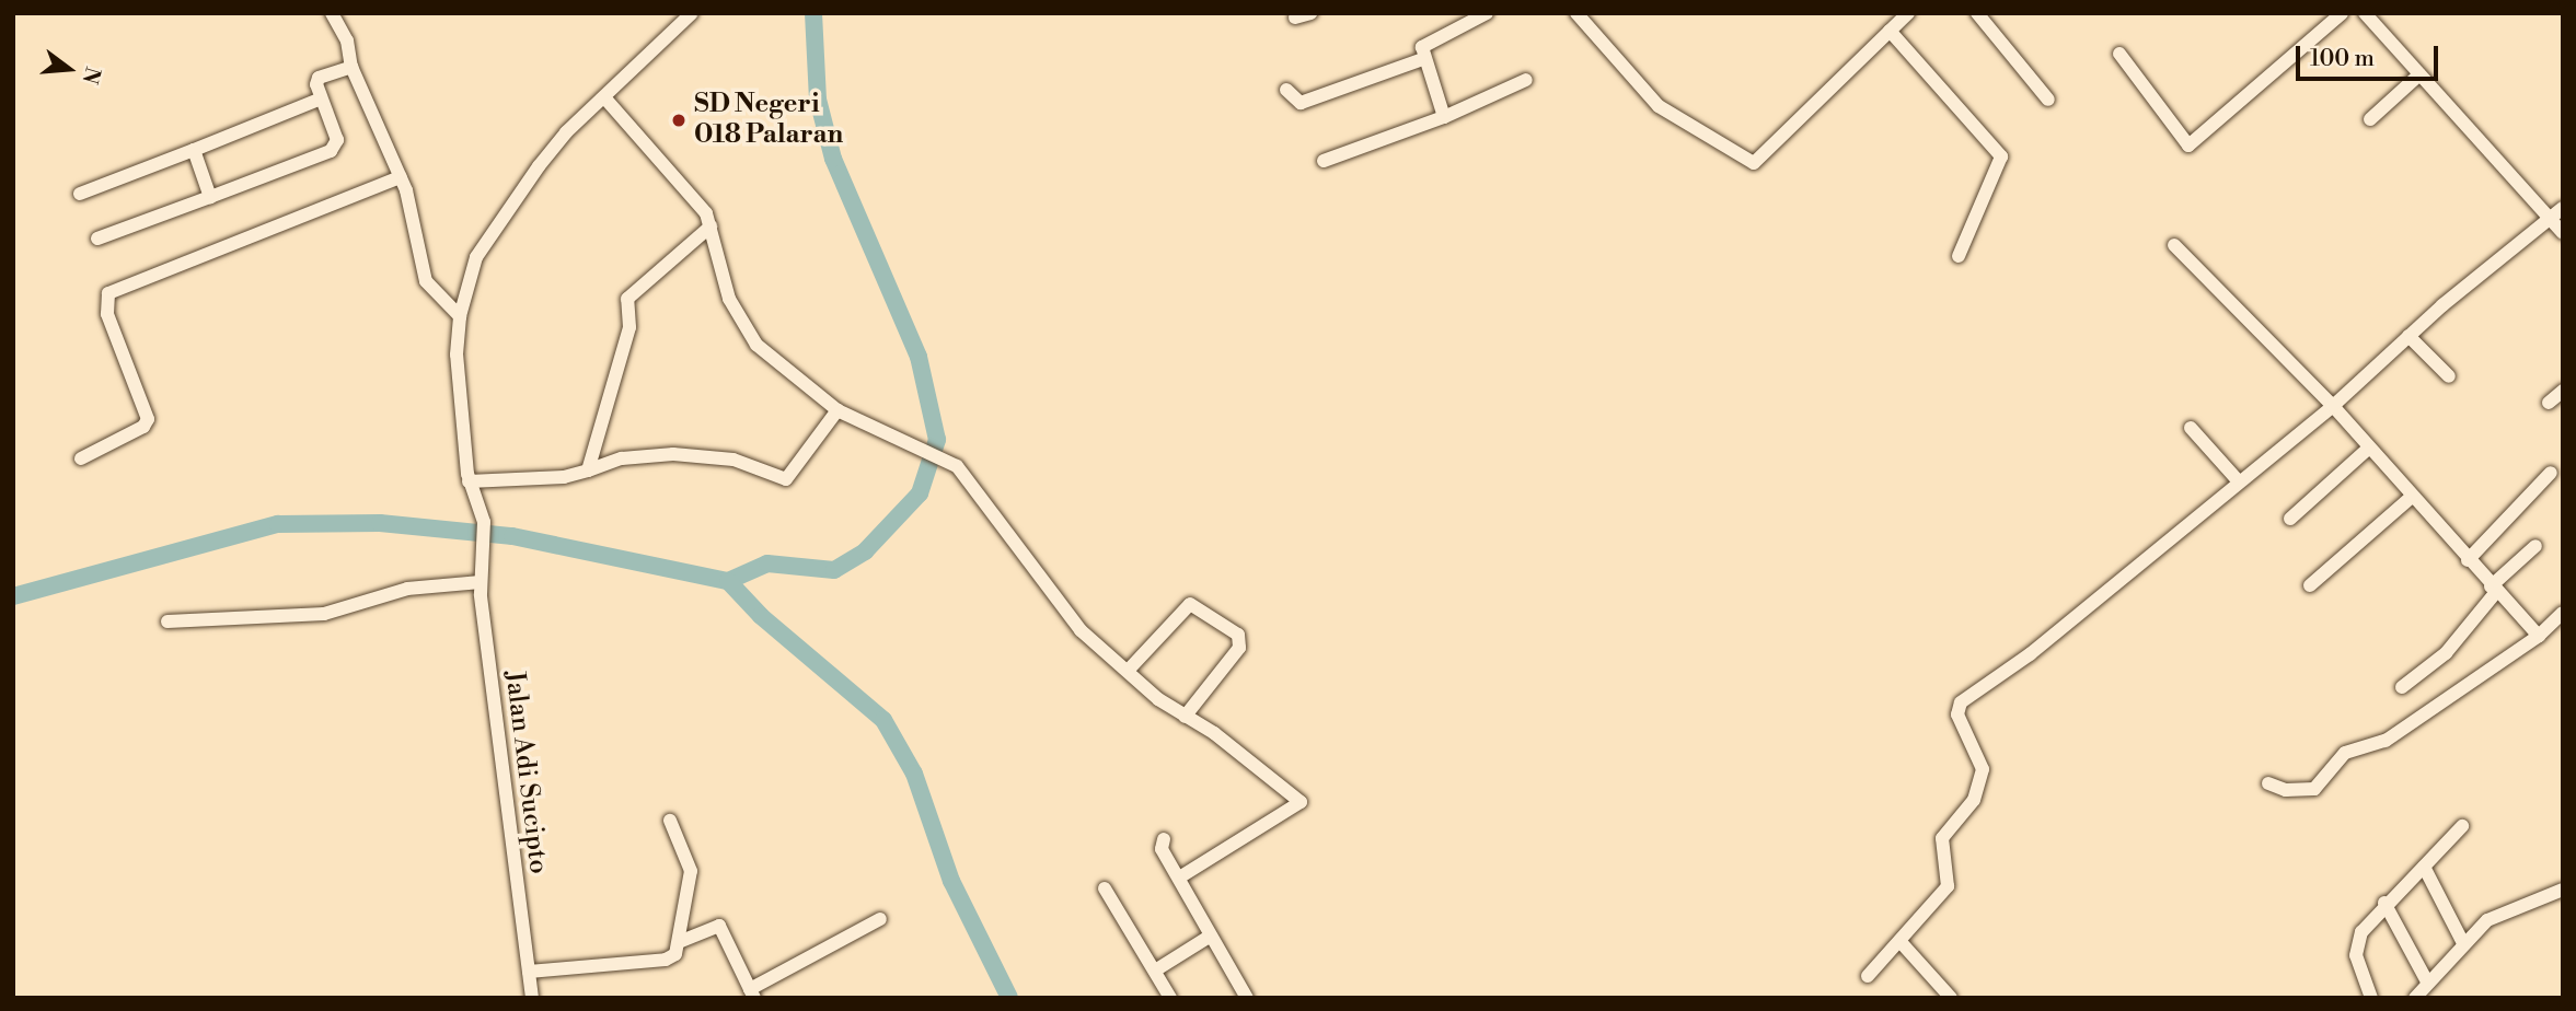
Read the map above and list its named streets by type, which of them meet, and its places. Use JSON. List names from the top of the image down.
{
  "streets": {
    "street": ["Jalan Adi Sucipto"]
  },
  "places": ["SD Negeri 018 Palaran"],
  "scale_bar": "100 m",
  "north": "right"
}
